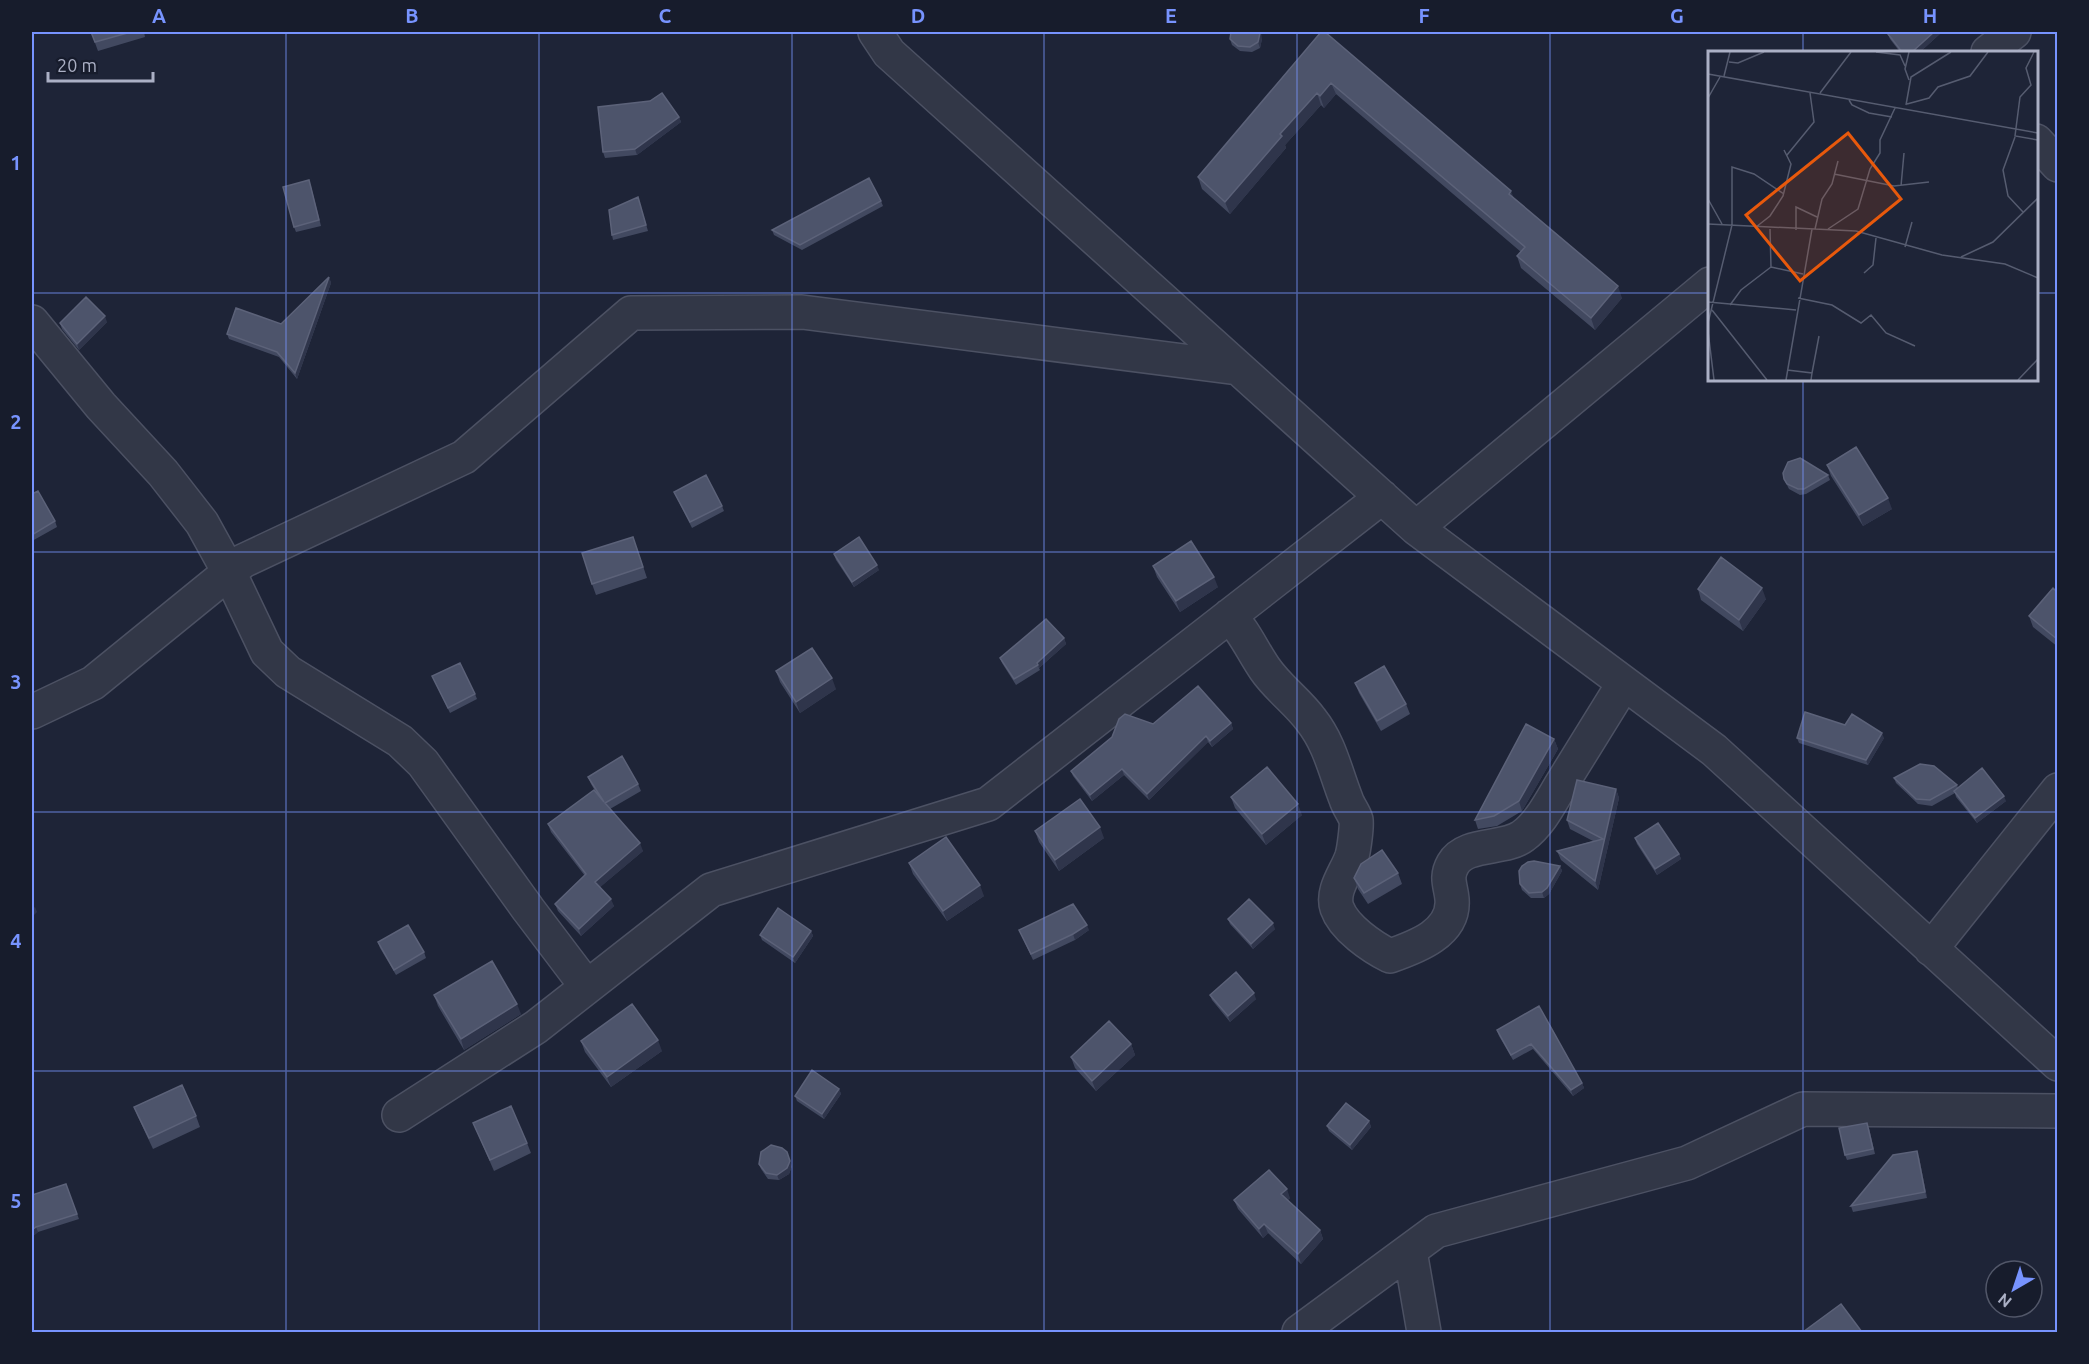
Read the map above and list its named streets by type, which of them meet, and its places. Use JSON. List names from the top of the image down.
{
  "scale_bar": "20 m",
  "north": "bottom left",
  "grid": {
    "columns": [
      "A",
      "B",
      "C",
      "D",
      "E",
      "F",
      "G",
      "H"
    ],
    "rows": [
      "1",
      "2",
      "3",
      "4",
      "5"
    ]
  }
}
